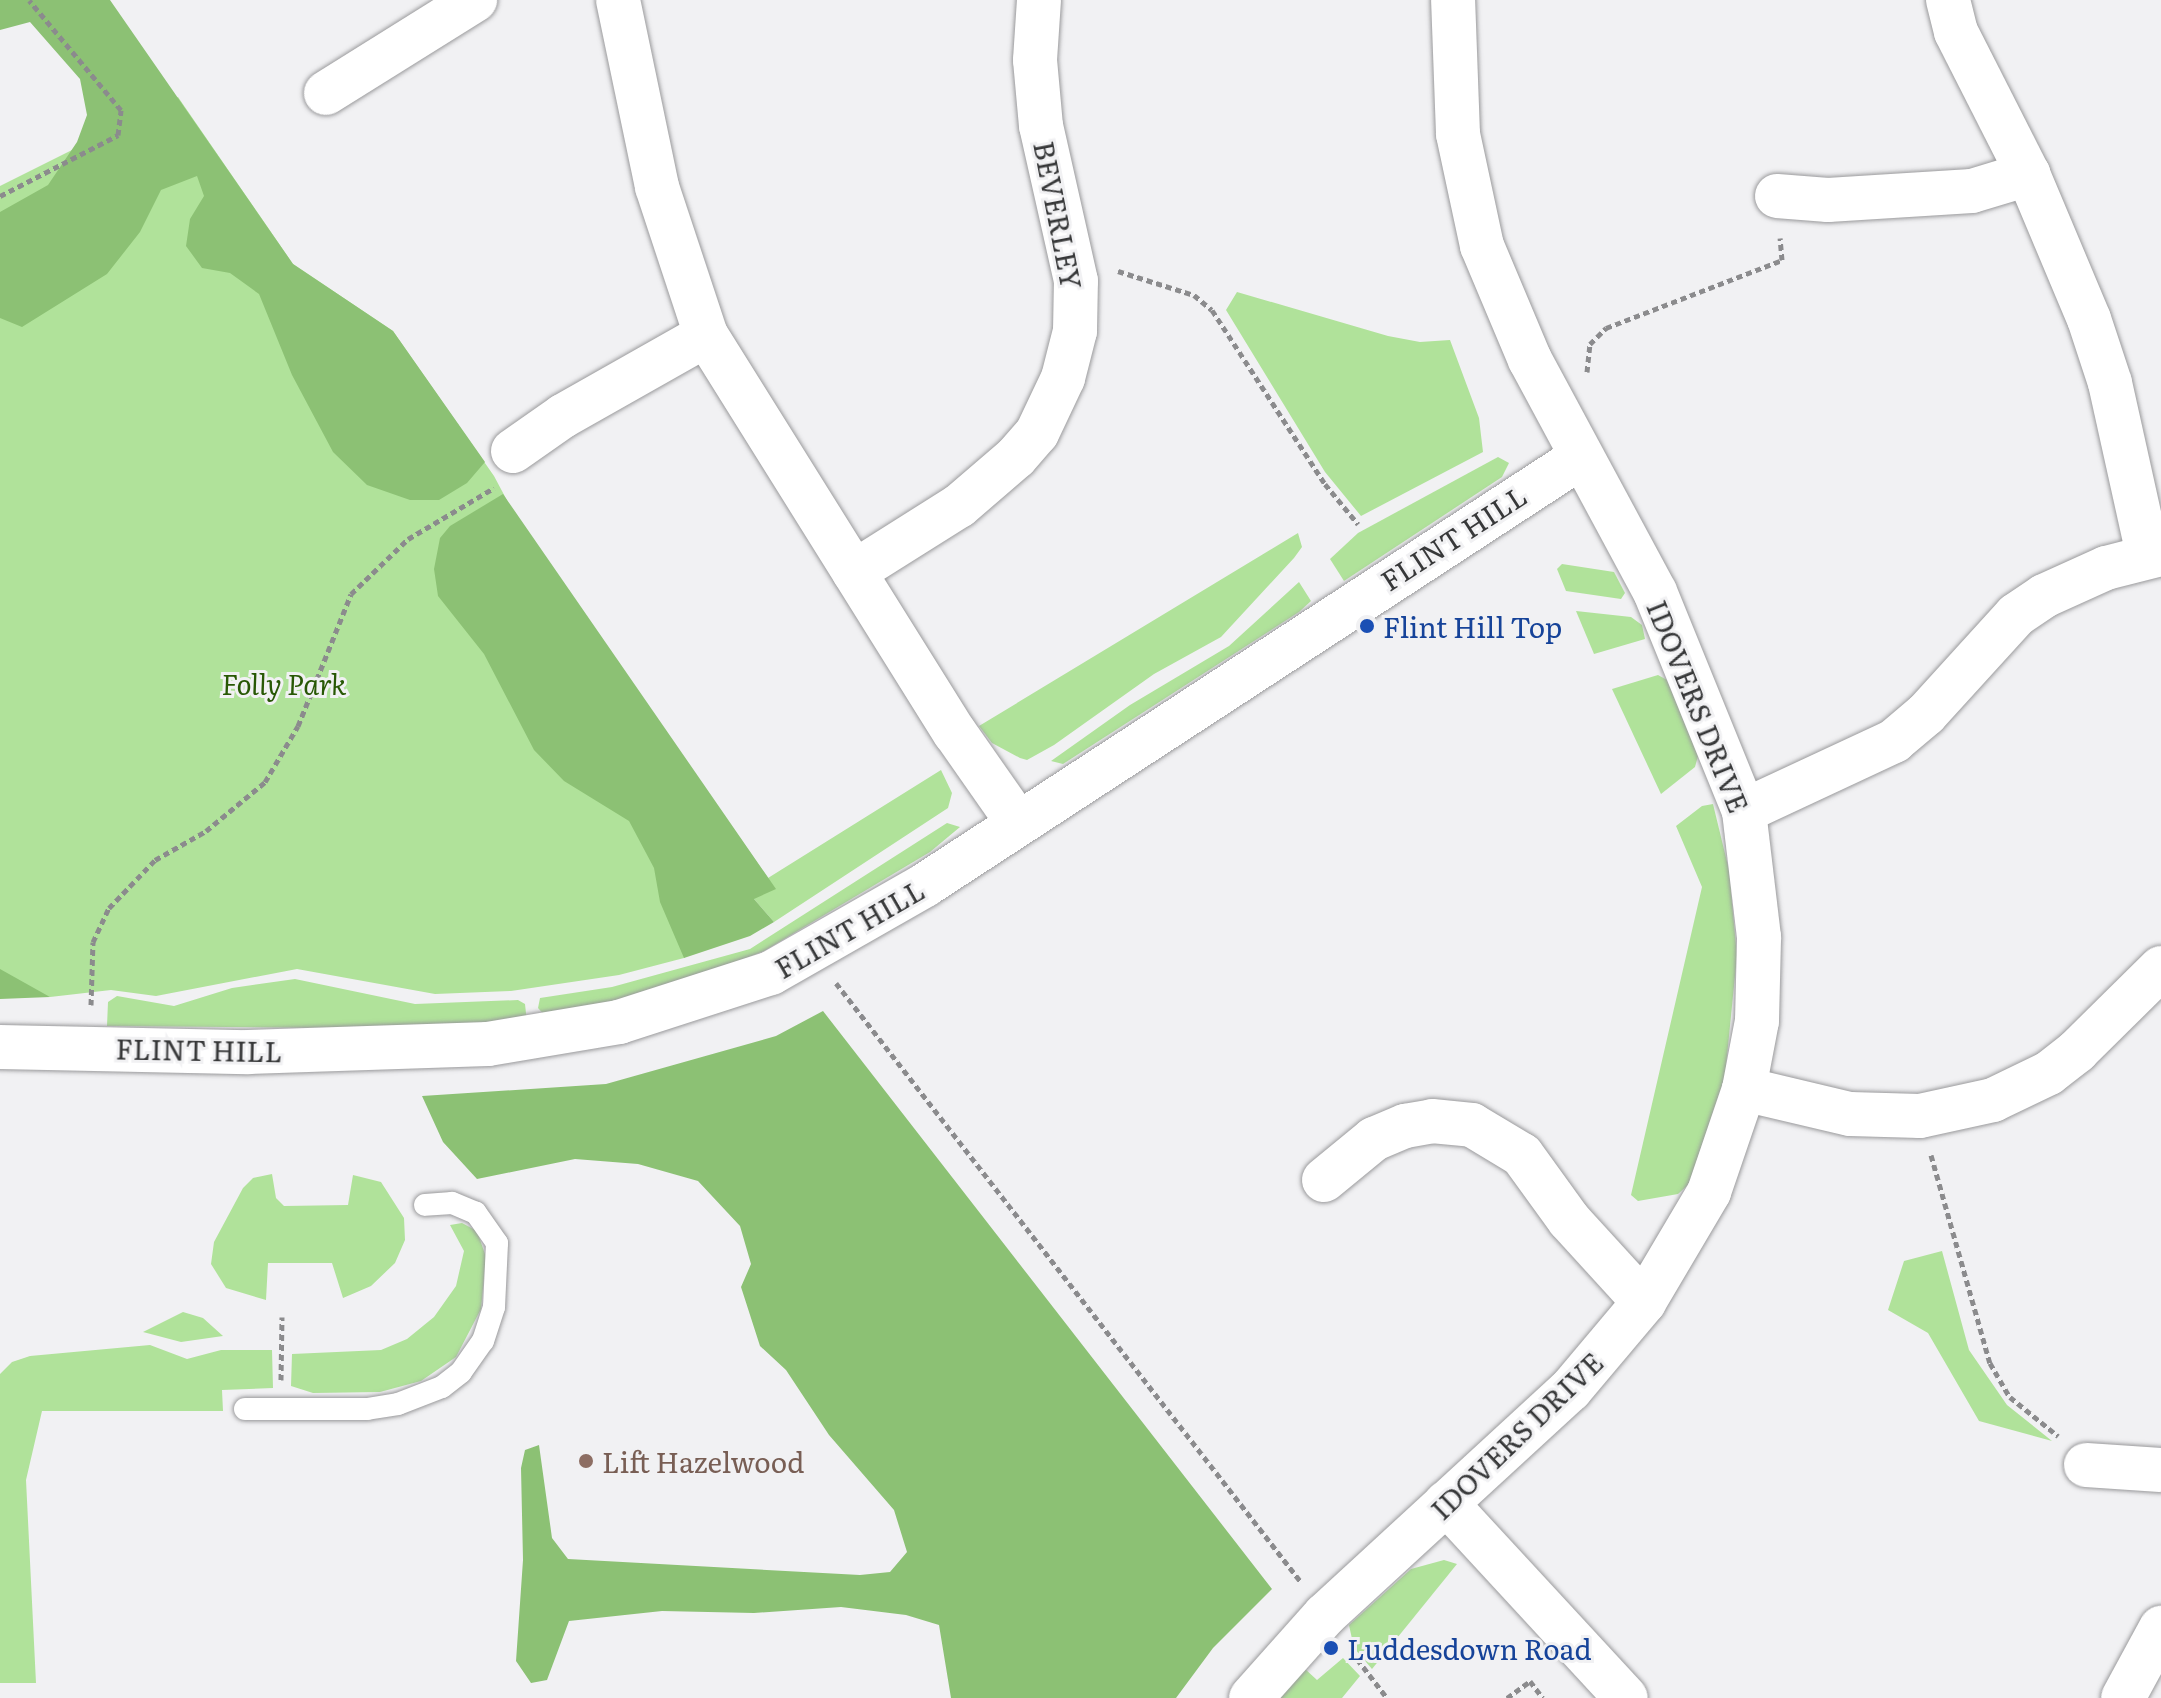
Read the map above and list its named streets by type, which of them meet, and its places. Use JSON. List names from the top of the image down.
{
  "streets": {
    "street": ["BEVERLEY", "FLINT HILL", "IDOVERS DRIVE"]
  },
  "crossings": [
    ["FLINT HILL", "IDOVERS DRIVE"]
  ],
  "parks": ["Folly Park"],
  "places": ["Flint Hill Top", "Lift Hazelwood", "Luddesdown Road"]
}
